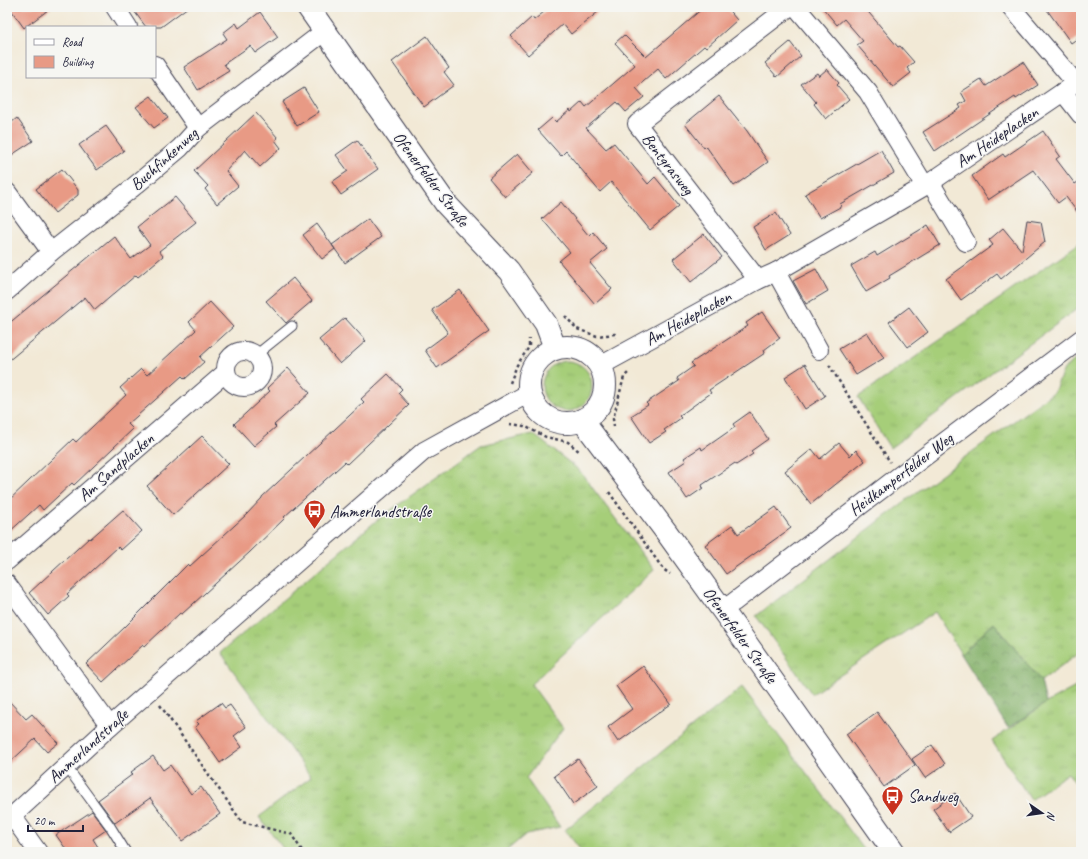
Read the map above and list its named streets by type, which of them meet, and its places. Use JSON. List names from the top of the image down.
{
  "streets": {
    "street": [
      "Am Heideplacken",
      "Buchfinkenweg",
      "Bentgrasweg",
      "Ofenerfelder Straße",
      "Am Sandplacken",
      "Heidkamperfelder Weg",
      "Ammerlandstraße"
    ]
  },
  "crossings": [
    ["Am Heideplacken", "Bentgrasweg"],
    ["Am Heideplacken", "Ofenerfelder Straße"],
    ["Am Heideplacken", "Ammerlandstraße"],
    ["Buchfinkenweg", "Ofenerfelder Straße"],
    ["Ofenerfelder Straße", "Heidkamperfelder Weg"],
    ["Ofenerfelder Straße", "Ammerlandstraße"]
  ],
  "places": {
    "bus stop": ["Ammerlandstraße", "Sandweg"]
  },
  "legend": ["Road", "Building"],
  "scale_bar": "20 m",
  "north": "right"
}
